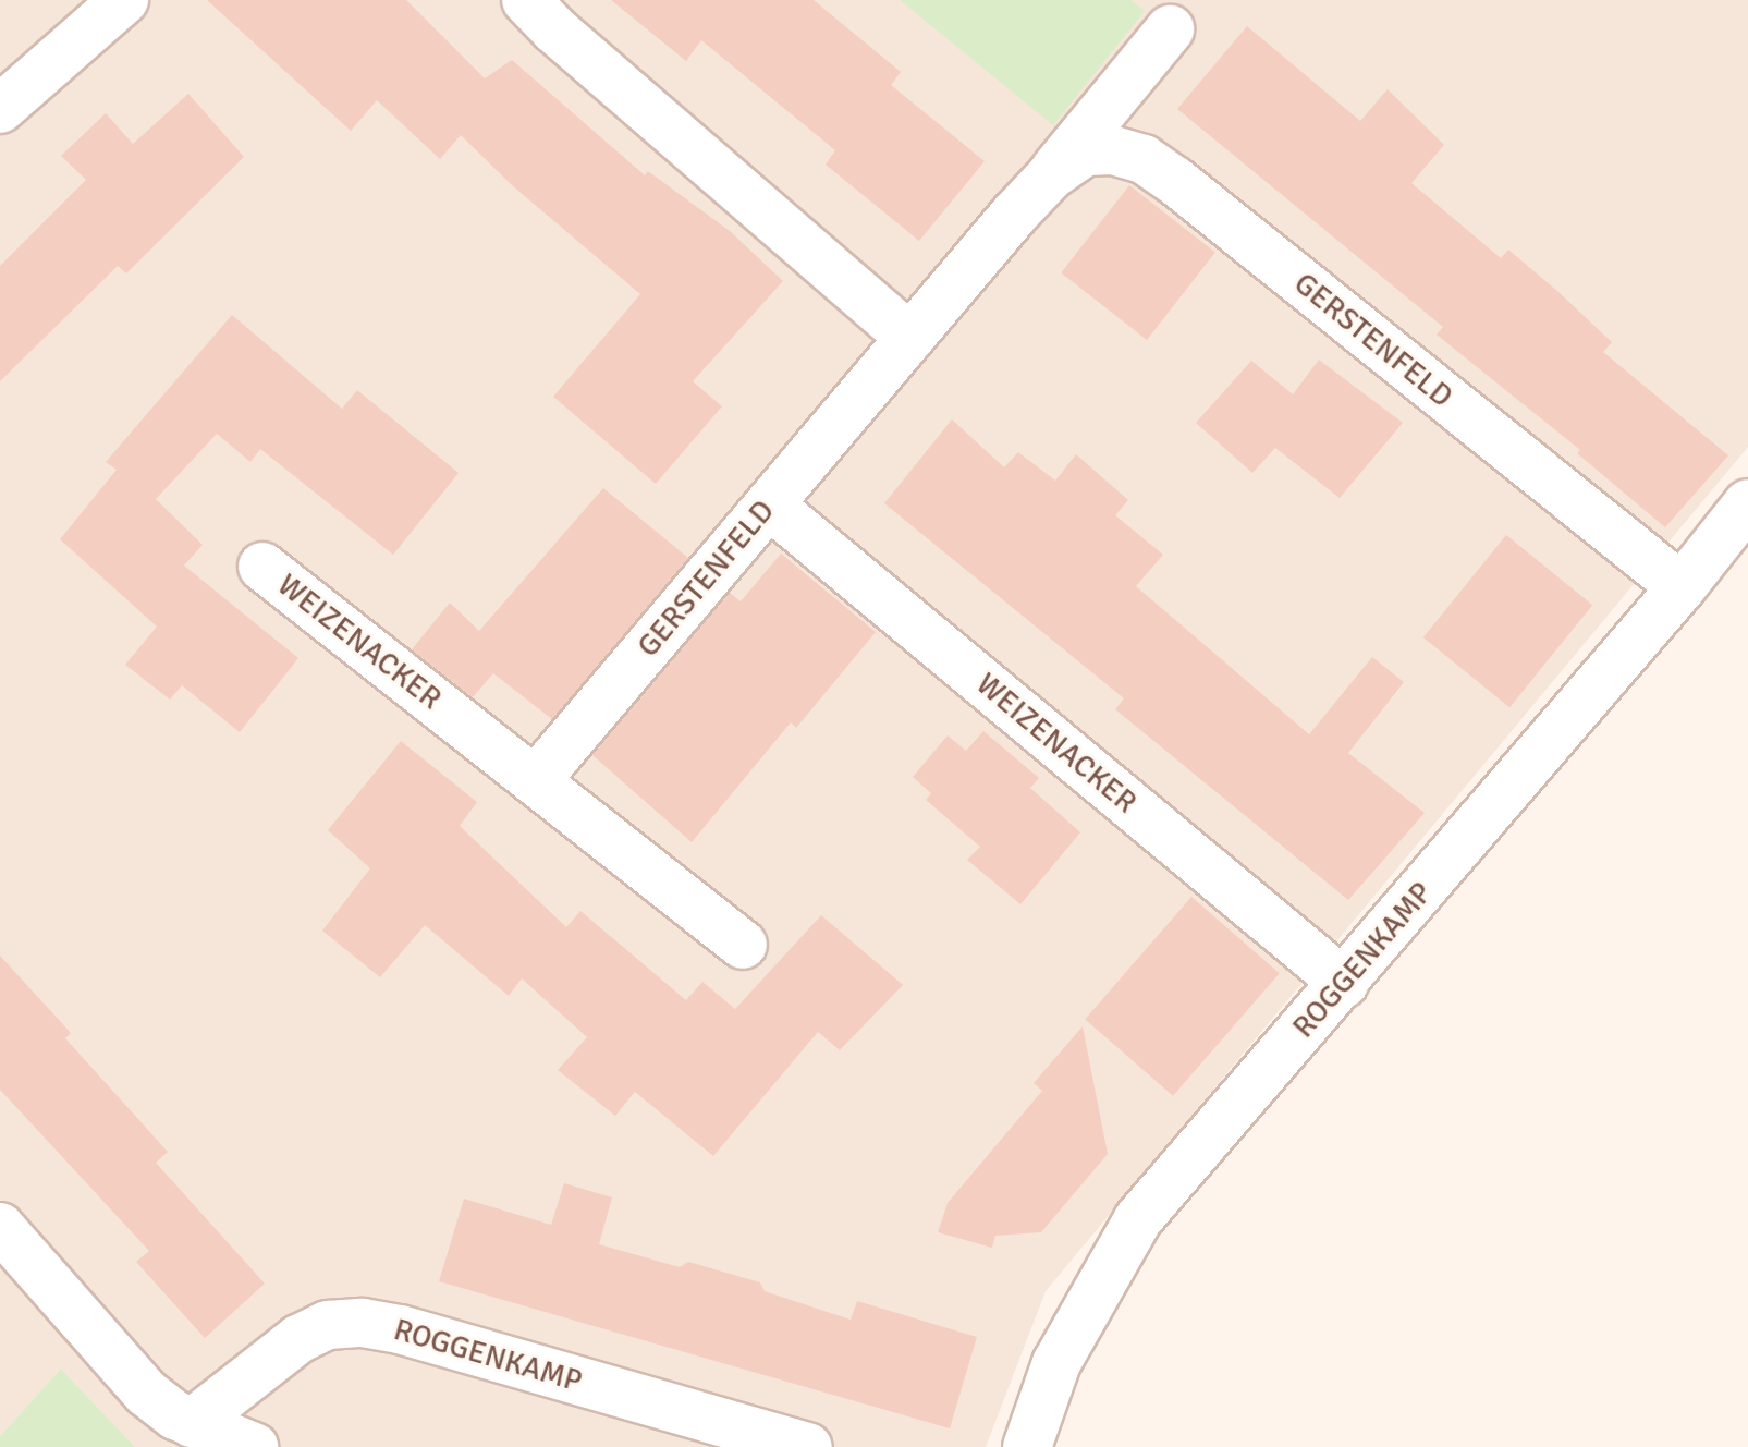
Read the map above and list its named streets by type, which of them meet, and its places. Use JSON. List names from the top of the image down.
{
  "streets": {
    "street": ["GERSTENFELD", "WEIZENACKER", "ROGGENKAMP"]
  },
  "crossings": [
    ["GERSTENFELD", "WEIZENACKER"],
    ["GERSTENFELD", "ROGGENKAMP"],
    ["WEIZENACKER", "ROGGENKAMP"]
  ]
}
